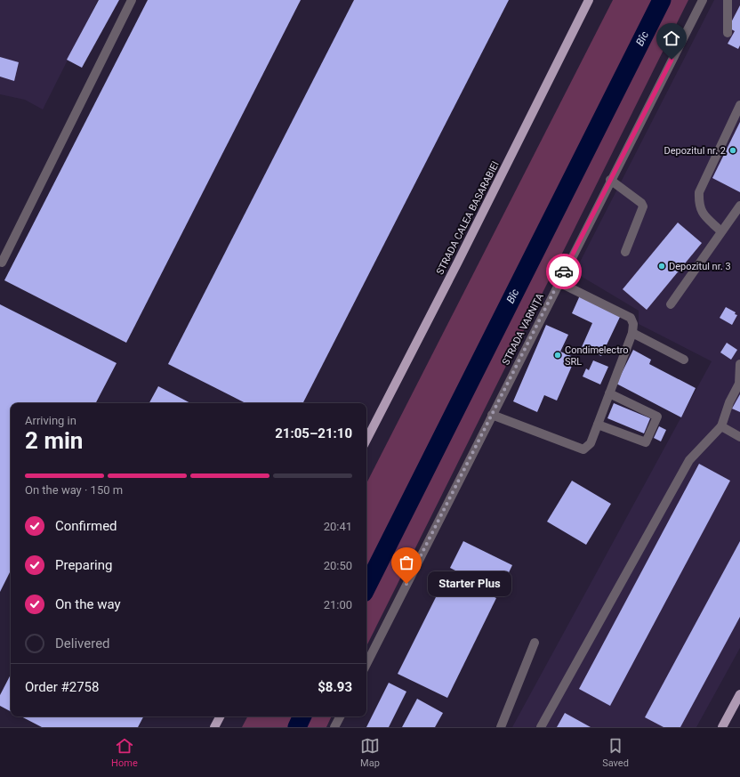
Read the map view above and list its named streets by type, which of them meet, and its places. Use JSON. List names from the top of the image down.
{
  "streets": {
    "main road": ["STRADA CALEA BASARABIEI"],
    "street": ["STRADA VARNIȚA"]
  },
  "water": ["Bîc"],
  "places": [
    "Depozitul nr. 2",
    "Depozitul nr. 3",
    "Condimelectro SRL",
    "Starter Plus"
  ],
  "page": {
    "heading": ["2 min", "Arriving in", "21:05–21:10"],
    "panel": ["Order #2758", "$8.93"],
    "bar": "On the way · 150 m",
    "list": [
      ["Confirmed", "20:41"],
      ["Preparing", "20:50"],
      ["On the way", "21:00"],
      "Delivered"
    ],
    "bubble": "Starter Plus",
    "tabs": ["Home", "Map", "Saved"]
  }
}
